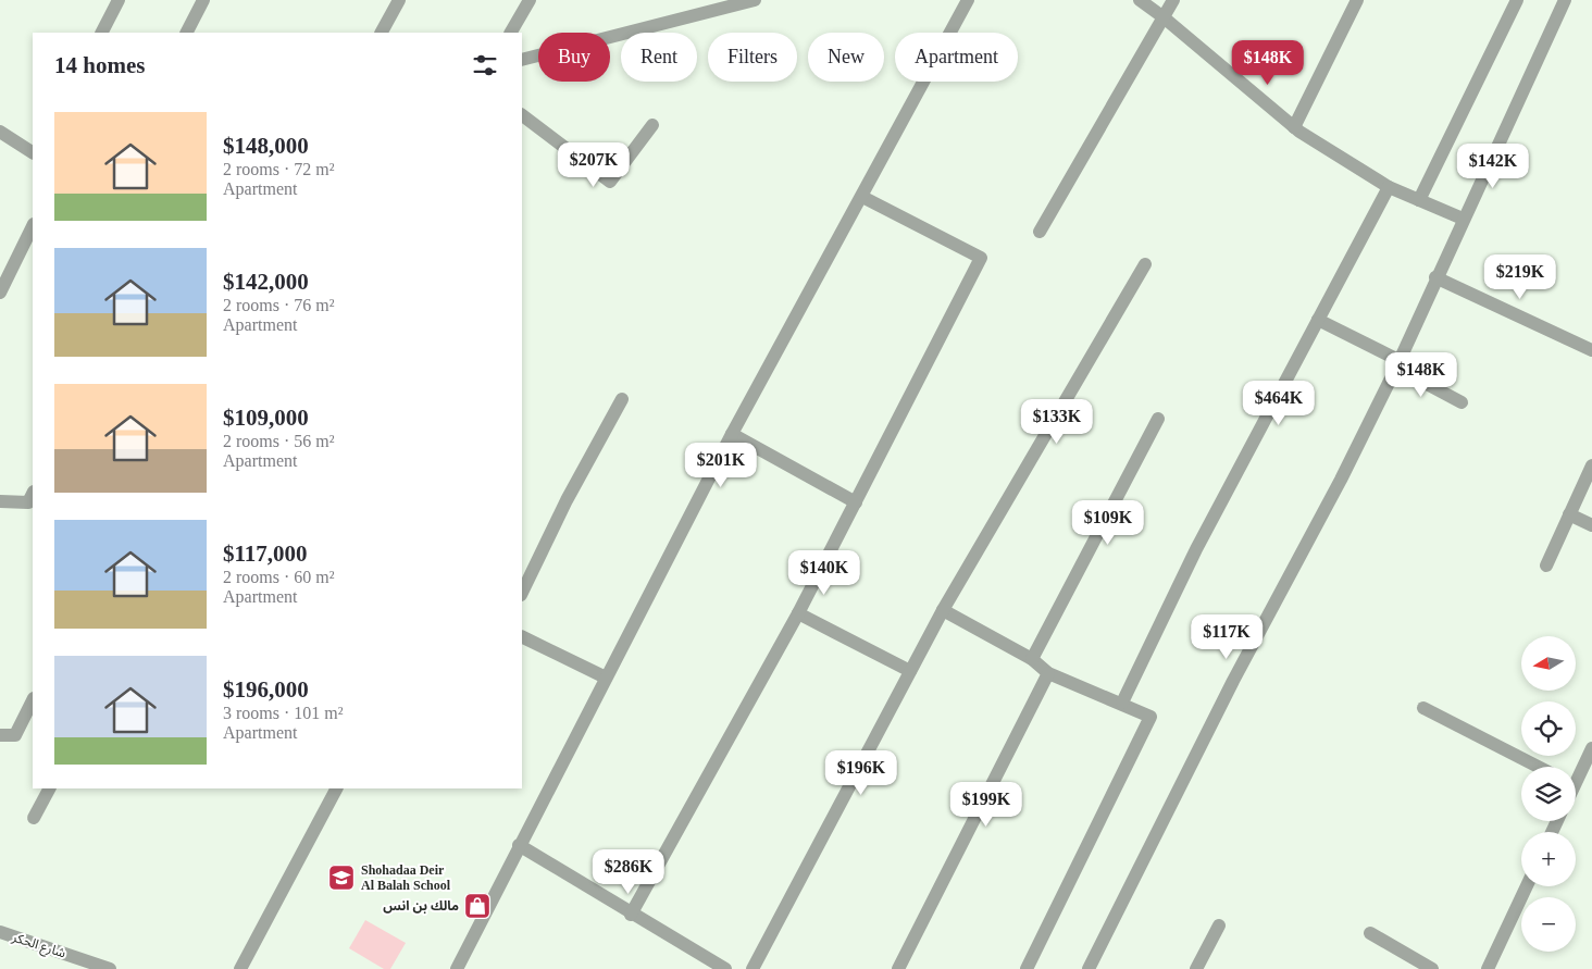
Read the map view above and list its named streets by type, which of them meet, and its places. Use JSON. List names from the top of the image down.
{
  "streets": {
    "street": ["شارع الحكر"]
  },
  "places": {
    "school or university": ["Shohadaa Deir Al Balah School"],
    "shop": ["مالك بن انس"]
  },
  "north": "left",
  "page": {
    "chip": [
      "Buy",
      "Rent",
      "Filters",
      "New",
      "Apartment"
    ],
    "heading": "14 homes",
    "price": [
      "$148K",
      "$207K",
      "$142K",
      "$219K",
      "$148K",
      "$464K",
      "$133K",
      "$201K",
      "$109K",
      "$140K",
      "$117K",
      "$196K",
      "$199K",
      "$286K"
    ],
    "list": [
      {
        "name": "$148,000",
        "note": "2 rooms · 72 m² · Apartment"
      },
      {
        "name": "$142,000",
        "note": "2 rooms · 76 m² · Apartment"
      },
      {
        "name": "$109,000",
        "note": "2 rooms · 56 m² · Apartment"
      },
      {
        "name": "$117,000",
        "note": "2 rooms · 60 m² · Apartment"
      },
      {
        "name": "$196,000",
        "note": "3 rooms · 101 m² · Apartment"
      }
    ],
    "map_buttons": ["+", "−"]
  }
}
